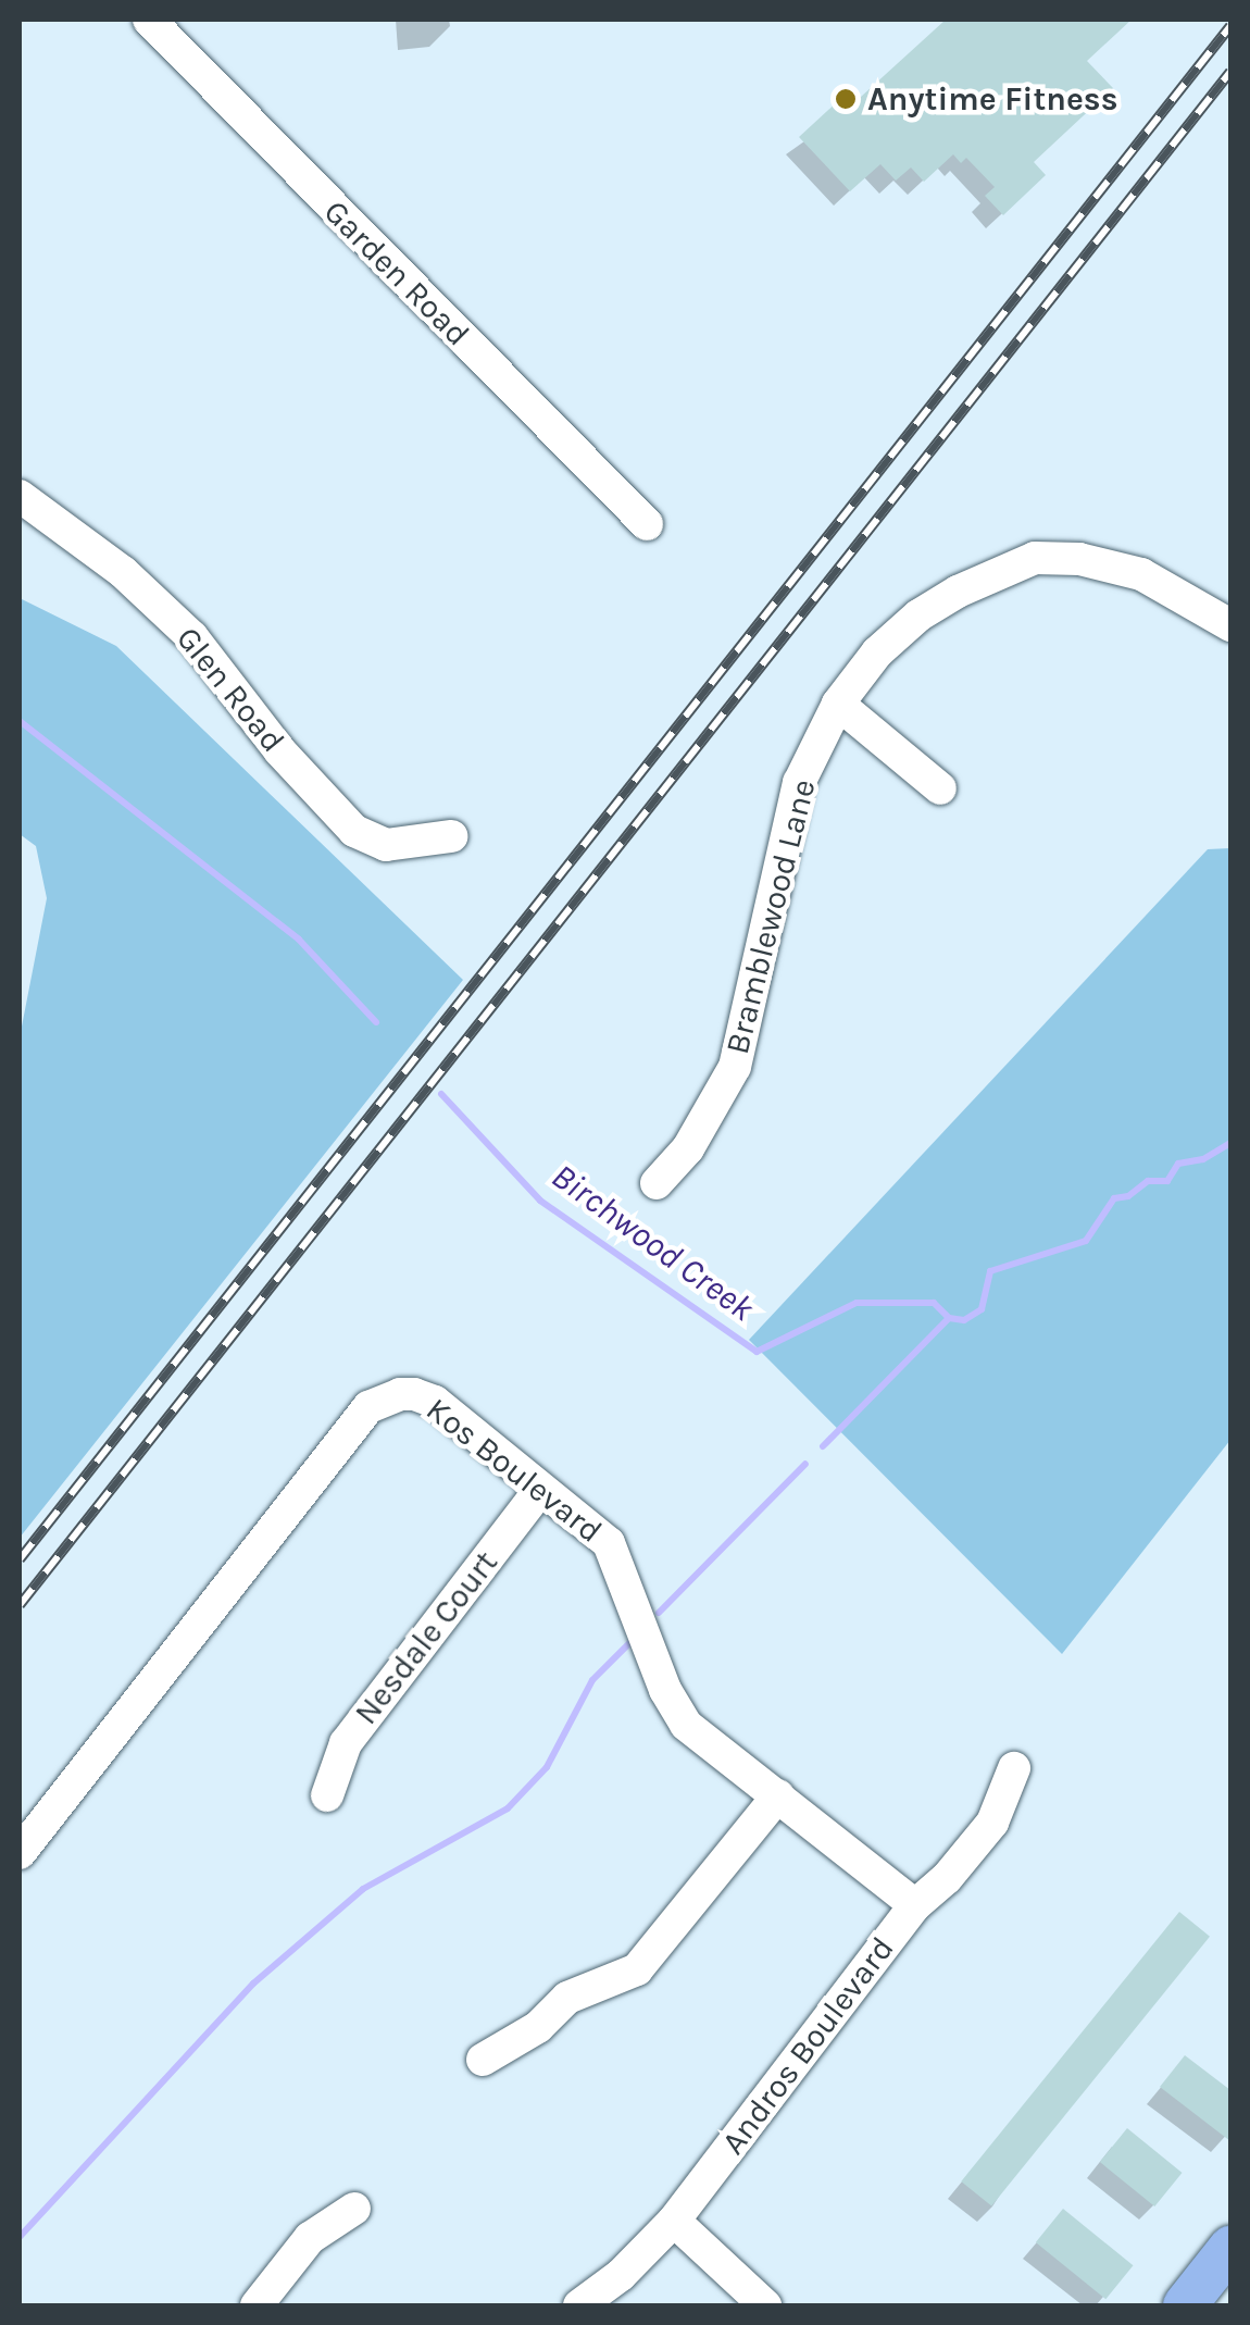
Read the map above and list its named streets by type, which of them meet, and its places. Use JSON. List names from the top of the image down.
{
  "streets": {
    "street": [
      "Garden Road",
      "Glen Road",
      "Bramblewood Lane",
      "Kos Boulevard",
      "Nesdale Court",
      "Andros Boulevard"
    ]
  },
  "crossings": [
    ["Kos Boulevard", "Nesdale Court"],
    ["Kos Boulevard", "Andros Boulevard"]
  ],
  "water": ["Birchwood Creek"],
  "places": ["Anytime Fitness"]
}
